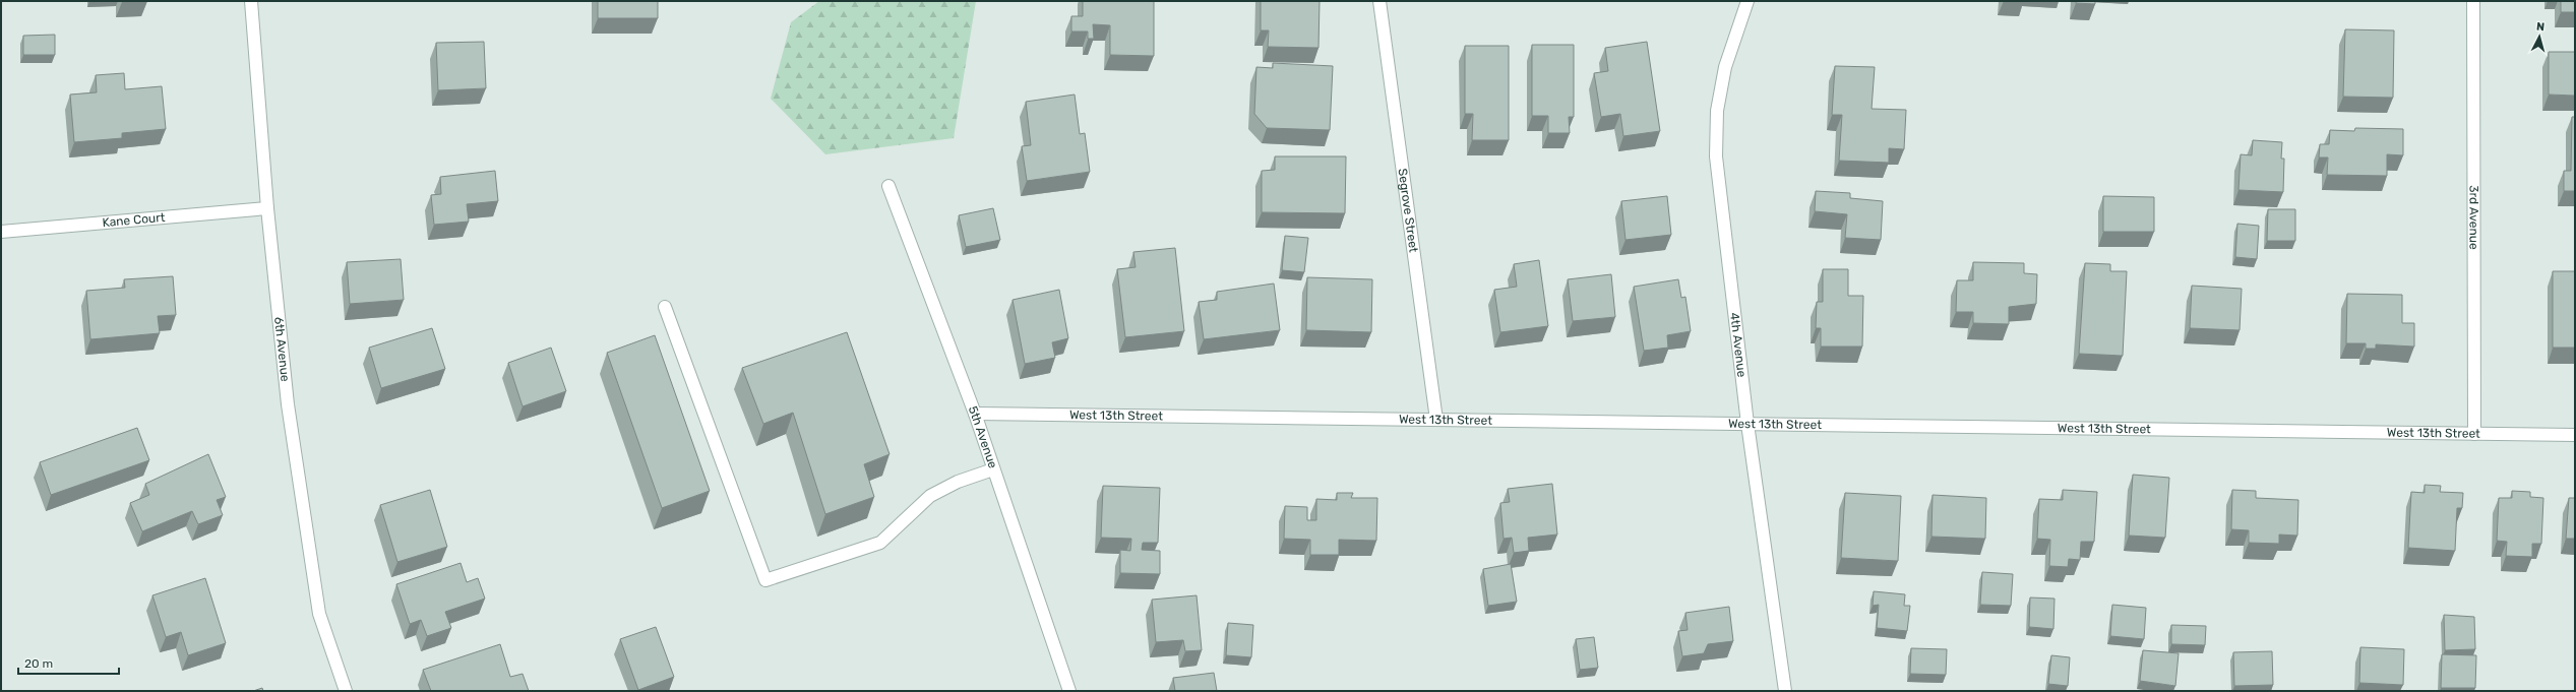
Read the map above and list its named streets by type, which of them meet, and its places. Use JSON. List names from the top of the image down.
{
  "streets": {
    "street": [
      "Segrove Street",
      "3rd Avenue",
      "Kane Court",
      "4th Avenue",
      "6th Avenue",
      "West 13th Street",
      "5th Avenue"
    ]
  },
  "crossings": [
    ["Segrove Street", "West 13th Street"],
    ["3rd Avenue", "West 13th Street"],
    ["Kane Court", "6th Avenue"],
    ["4th Avenue", "West 13th Street"],
    ["West 13th Street", "5th Avenue"]
  ],
  "scale_bar": "20 m",
  "north": "top"
}
